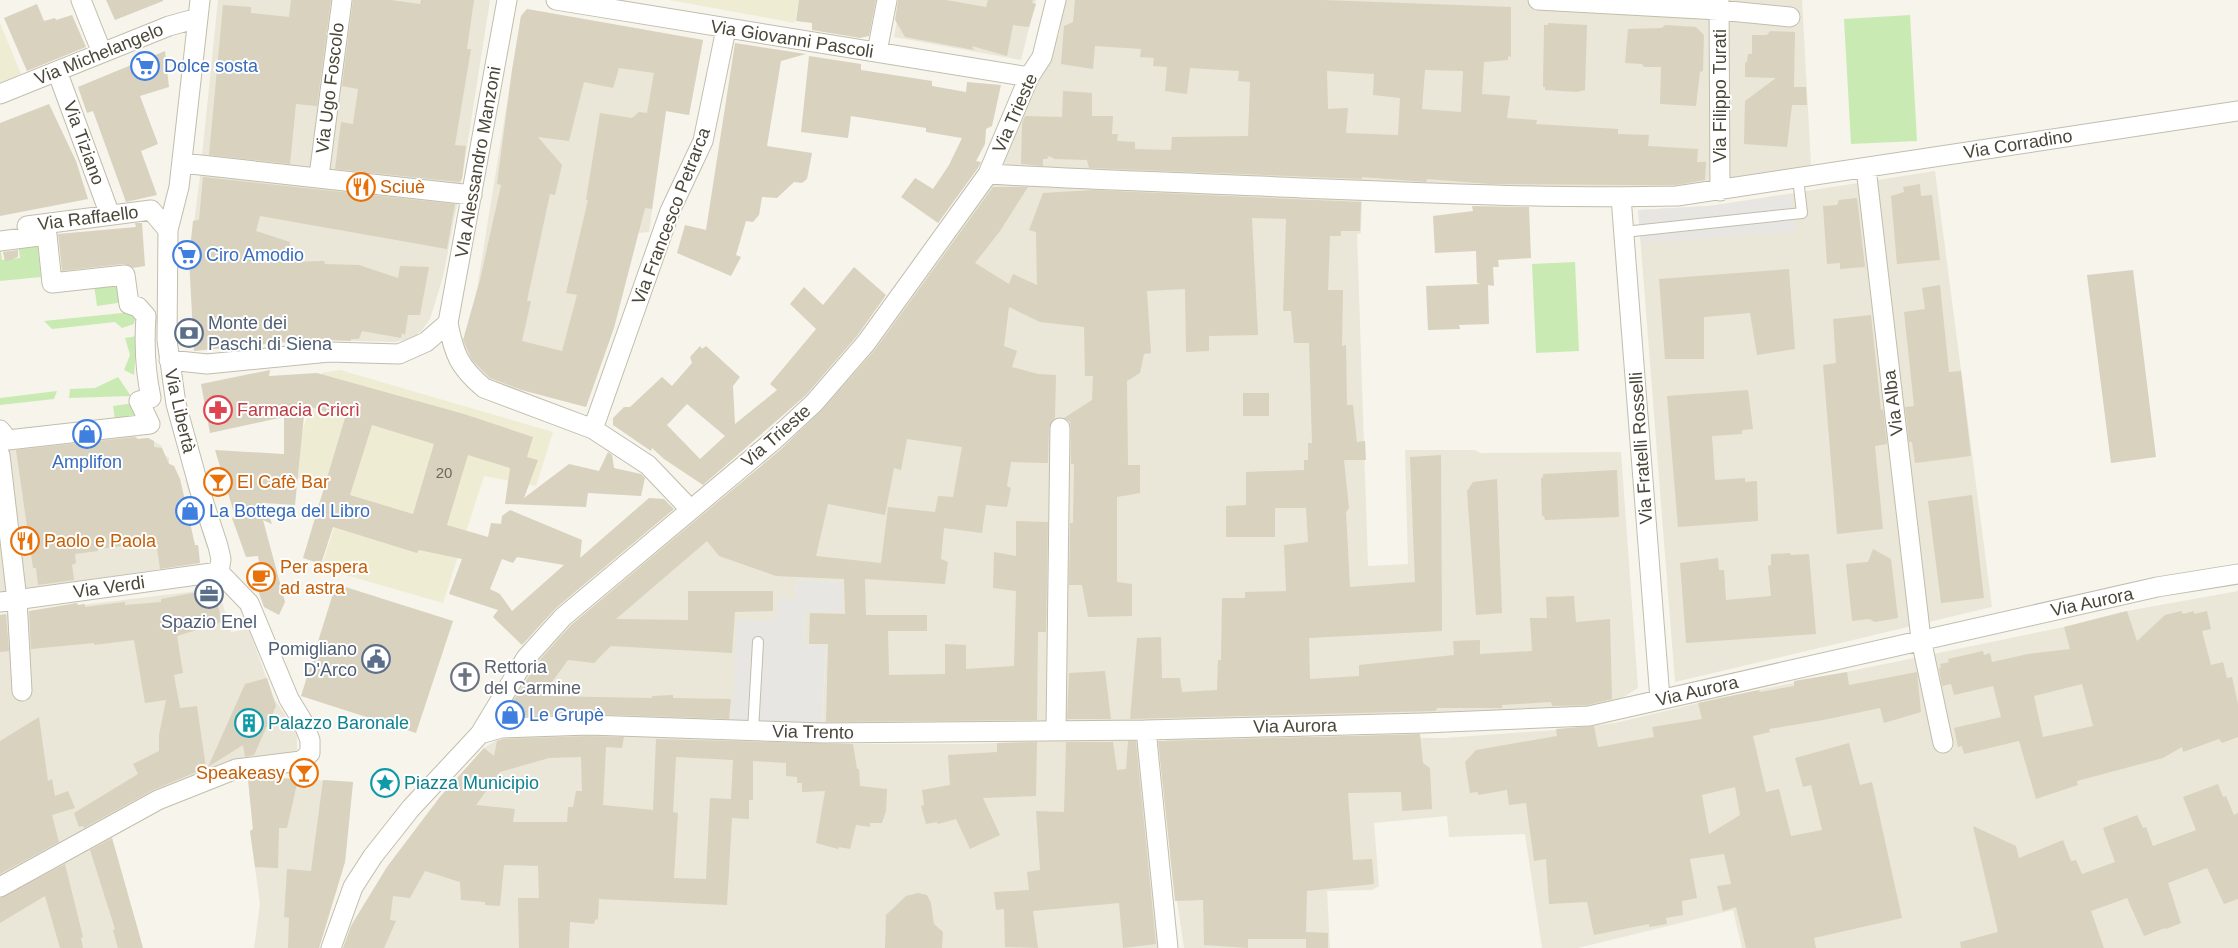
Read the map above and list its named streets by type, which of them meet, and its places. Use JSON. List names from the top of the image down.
{
  "streets": {
    "street": [
      "Via Giovanni Pascoli",
      "Via Michelangelo",
      "Via Ugo Foscolo",
      "Via Filippo Turati",
      "Via Trieste",
      "Via Tiziano",
      "Via Corradino",
      "VIa Alessandro Manzoni",
      "Via Francesco Petrarca",
      "Via Raffaello",
      "Via Alba",
      "Via Libertà",
      "Via Fratelli Rosselli",
      "Via Verdi",
      "Via Aurora",
      "Via Trento"
    ]
  },
  "crossings": [
    ["Via Giovanni Pascoli", "Via Trieste"],
    ["Via Giovanni Pascoli", "Via Francesco Petrarca"],
    ["Via Michelangelo", "Via Tiziano"],
    ["Via Michelangelo", "Via Libertà"],
    ["Via Filippo Turati", "Via Corradino"],
    ["Via Trieste", "Via Corradino"],
    ["Via Trieste", "Via Trento"],
    ["Via Tiziano", "Via Raffaello"],
    ["Via Corradino", "Via Alba"],
    ["Via Corradino", "Via Fratelli Rosselli"],
    ["Via Raffaello", "Via Libertà"],
    ["Via Alba", "Via Aurora"],
    ["Via Libertà", "Via Verdi"],
    ["Via Fratelli Rosselli", "Via Aurora"],
    ["Via Aurora", "Via Trento"]
  ],
  "places": {
    "supermarket": ["Dolce sosta", "Ciro Amodio"],
    "restaurant": ["Sciuè", "Paolo e Paola"],
    "bank": ["Monte dei Paschi di Siena"],
    "pharmacy": ["Farmacia Cricrì"],
    "shop": ["Amplifon", "La Bottega del Libro", "Le Grupè"],
    "bar": ["El Cafè Bar", "Speakeasy"],
    "cafe": ["Per aspera ad astra"],
    "office": ["Spazio Enel"],
    "public building": ["Pomigliano D'Arco"],
    "church": ["Rettoria del Carmine"],
    "building": ["Palazzo Baronale"],
    "place": ["Piazza Municipio"]
  },
  "house_numbers": ["20"]
}
